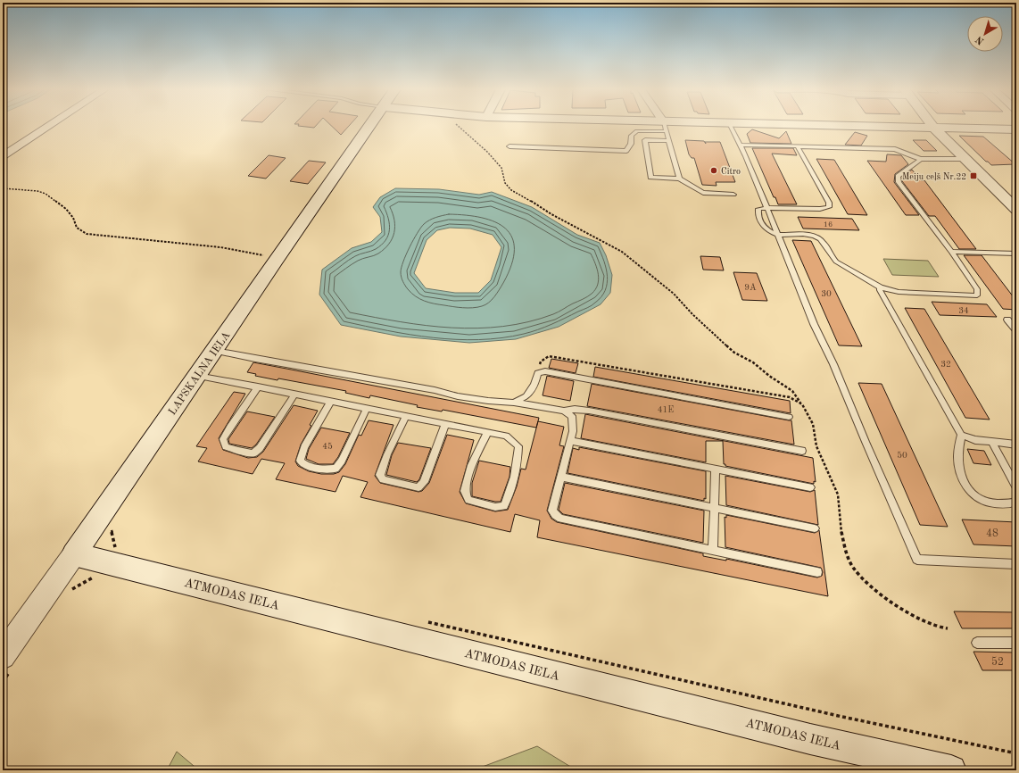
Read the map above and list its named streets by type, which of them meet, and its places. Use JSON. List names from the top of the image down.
{
  "streets": {
    "main road": ["LAPSKALNA IELA", "ATMODAS IELA"]
  },
  "crossings": [
    ["LAPSKALNA IELA", "ATMODAS IELA"]
  ],
  "places": {
    "other": ["Citro"],
    "transit": ["Meiju ceļš Nr.22"]
  },
  "house_numbers": [
    "16",
    "9A",
    "30",
    "34",
    "32",
    "41E",
    "45",
    "50",
    "48",
    "52"
  ],
  "north": "bottom left"
}
